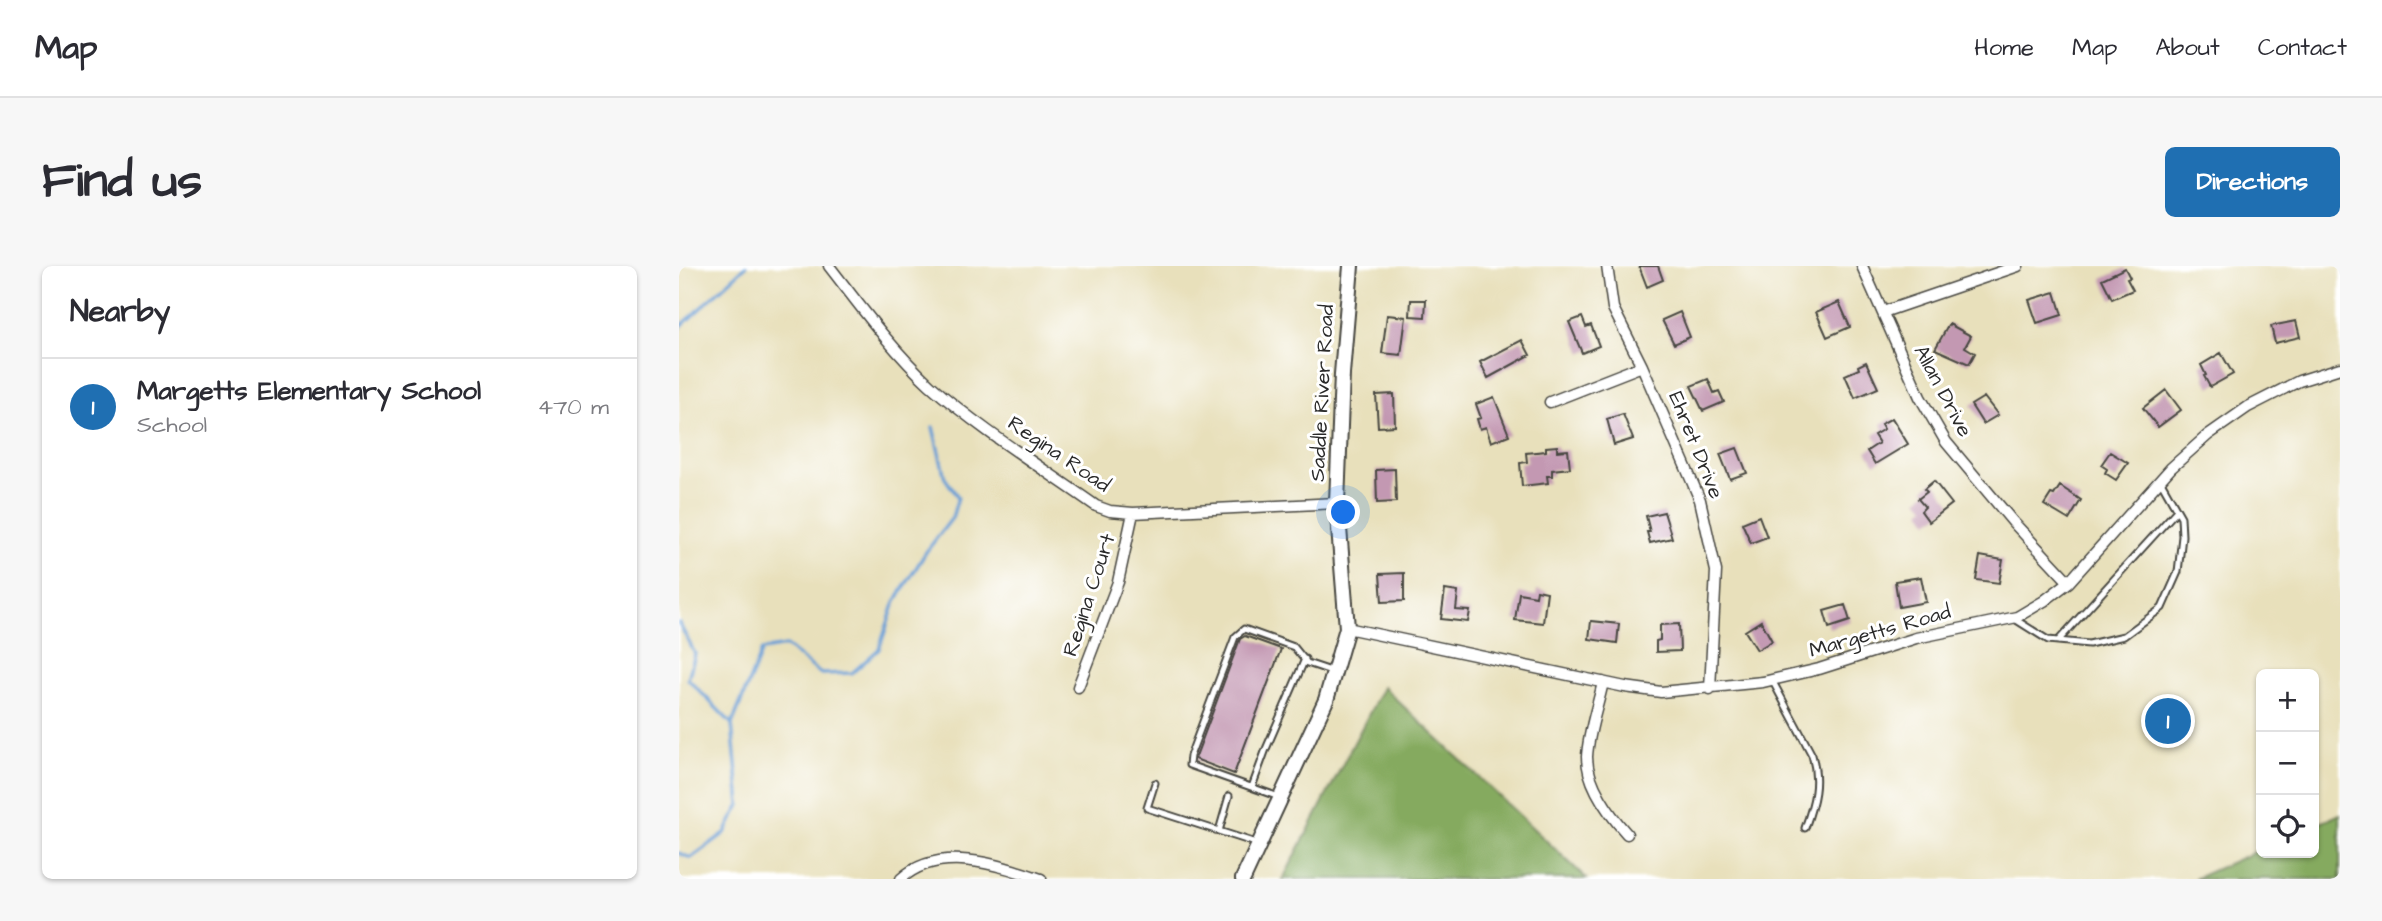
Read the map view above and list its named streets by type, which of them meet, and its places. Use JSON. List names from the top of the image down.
{
  "streets": {
    "main road": ["Saddle River Road"],
    "street": [
      "Allan Drive",
      "Ehret Drive",
      "Regina Road",
      "Regina Court",
      "Margetts Road"
    ]
  },
  "crossings": [
    ["Allan Drive", "Margetts Road"],
    ["Saddle River Road", "Regina Road"],
    ["Saddle River Road", "Margetts Road"],
    ["Ehret Drive", "Margetts Road"],
    ["Regina Road", "Regina Court"]
  ],
  "page": {
    "header": "Map",
    "nav": [
      "Home",
      "Map",
      "About",
      "Contact"
    ],
    "buttons": "Directions",
    "title": "Find us",
    "heading": "Nearby",
    "list": [
      {
        "mark": "1",
        "name": "Margetts Elementary School",
        "note": "School",
        "value": "470 m"
      }
    ],
    "map_buttons": ["+", "−"],
    "pins": "1"
  }
}
